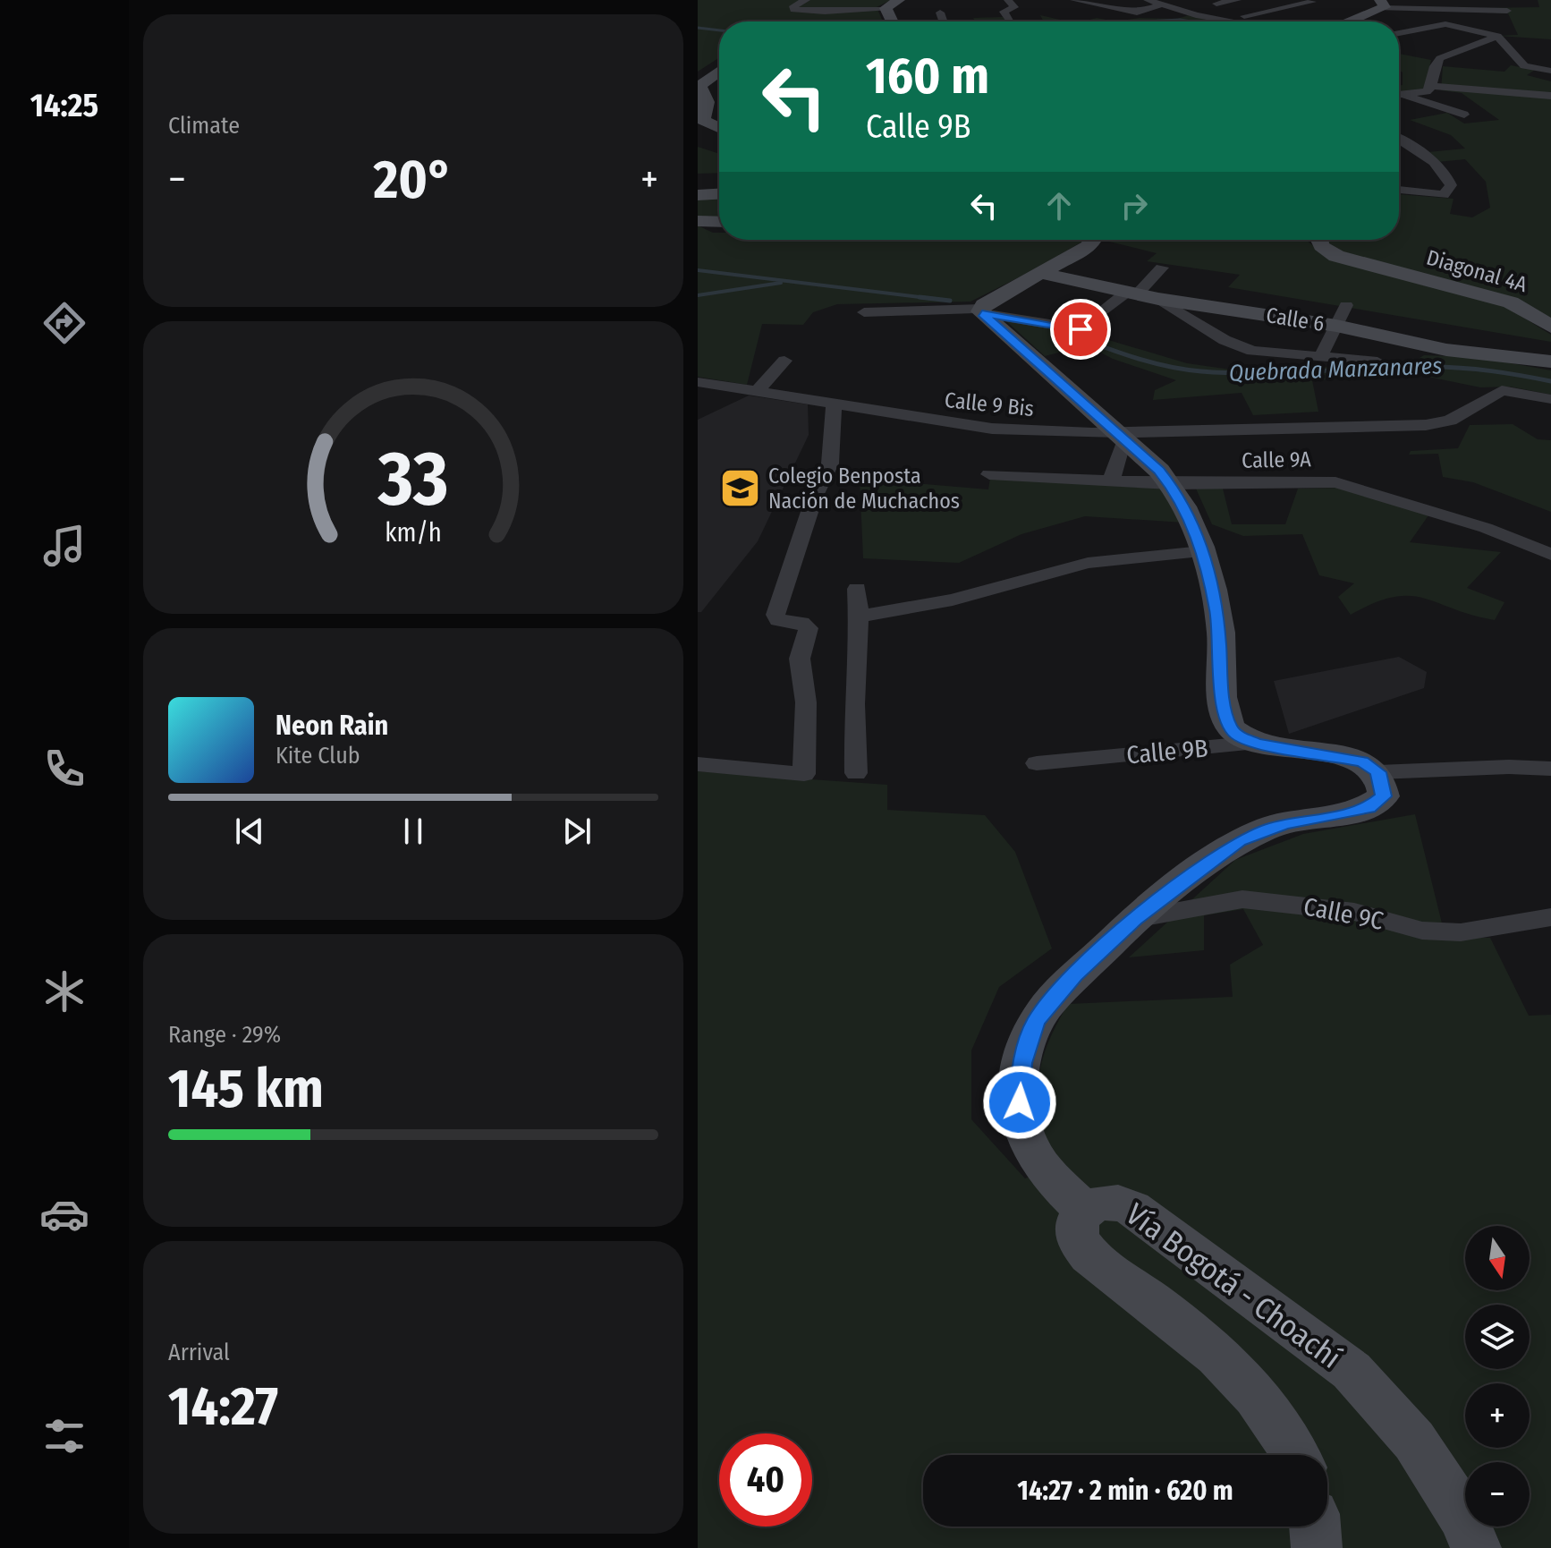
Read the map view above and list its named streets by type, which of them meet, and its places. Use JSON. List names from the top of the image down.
{
  "streets": {
    "street": [
      "Diagonal 4A",
      "Calle 6",
      "Calle 9 Bis",
      "Calle 9A",
      "Calle 9B",
      "Calle 9C",
      "Vía Bogotá - Choachí"
    ]
  },
  "water": ["Quebrada Manzanares"],
  "places": {
    "school or university": ["Colegio Benposta Nación de Muchachos"]
  },
  "north": "bottom",
  "page": {
    "tabs": "14:25",
    "tile": [
      "Climate",
      ["Range · 29%", "145 km"],
      ["Arrival", "14:27"]
    ],
    "turn": ["160 m", "Calle 9B"],
    "heat": ["−", "20°", "+"],
    "song": ["Neon Rain", "Kite Club"],
    "map_buttons": ["+", "−"],
    "limit": "40",
    "trip": "14:27 · 2 min · 620 m",
    "gauge": ["33", "km/h"]
  }
}
